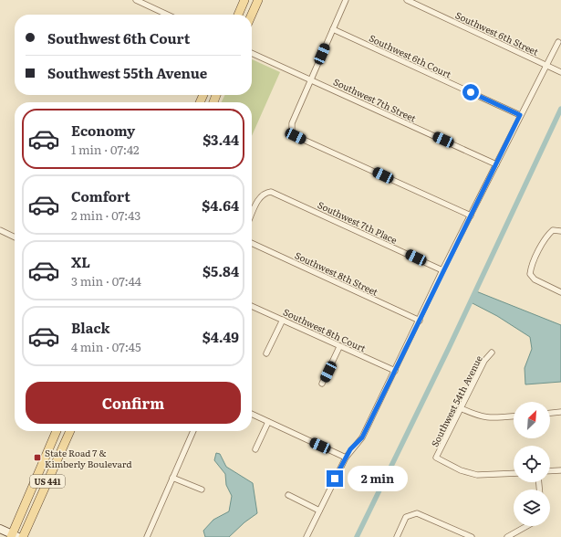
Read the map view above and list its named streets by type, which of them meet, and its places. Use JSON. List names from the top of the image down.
{
  "streets": {
    "main road": ["US 441"],
    "street": [
      "Southwest 6th Street",
      "Southwest 6th Court",
      "Southwest 7th Street",
      "Southwest 7th Place",
      "Southwest 8th Street",
      "Southwest 8th Court",
      "Southwest 54th Avenue"
    ]
  },
  "places": {
    "transit": ["State Road 7 & Kimberly Boulevard"]
  },
  "north": "top right",
  "page": {
    "banner": ["Southwest 6th Court", "Southwest 55th Avenue"],
    "list": [
      {
        "name": "Economy",
        "note": "1 min · 07:42",
        "value": "$3.44"
      },
      {
        "name": "Comfort",
        "note": "2 min · 07:43",
        "value": "$4.64"
      },
      {
        "name": "XL",
        "note": "3 min · 07:44",
        "value": "$5.84"
      },
      {
        "name": "Black",
        "note": "4 min · 07:45",
        "value": "$4.49"
      }
    ],
    "buttons": "Confirm",
    "bubble": "2 min"
  }
}
